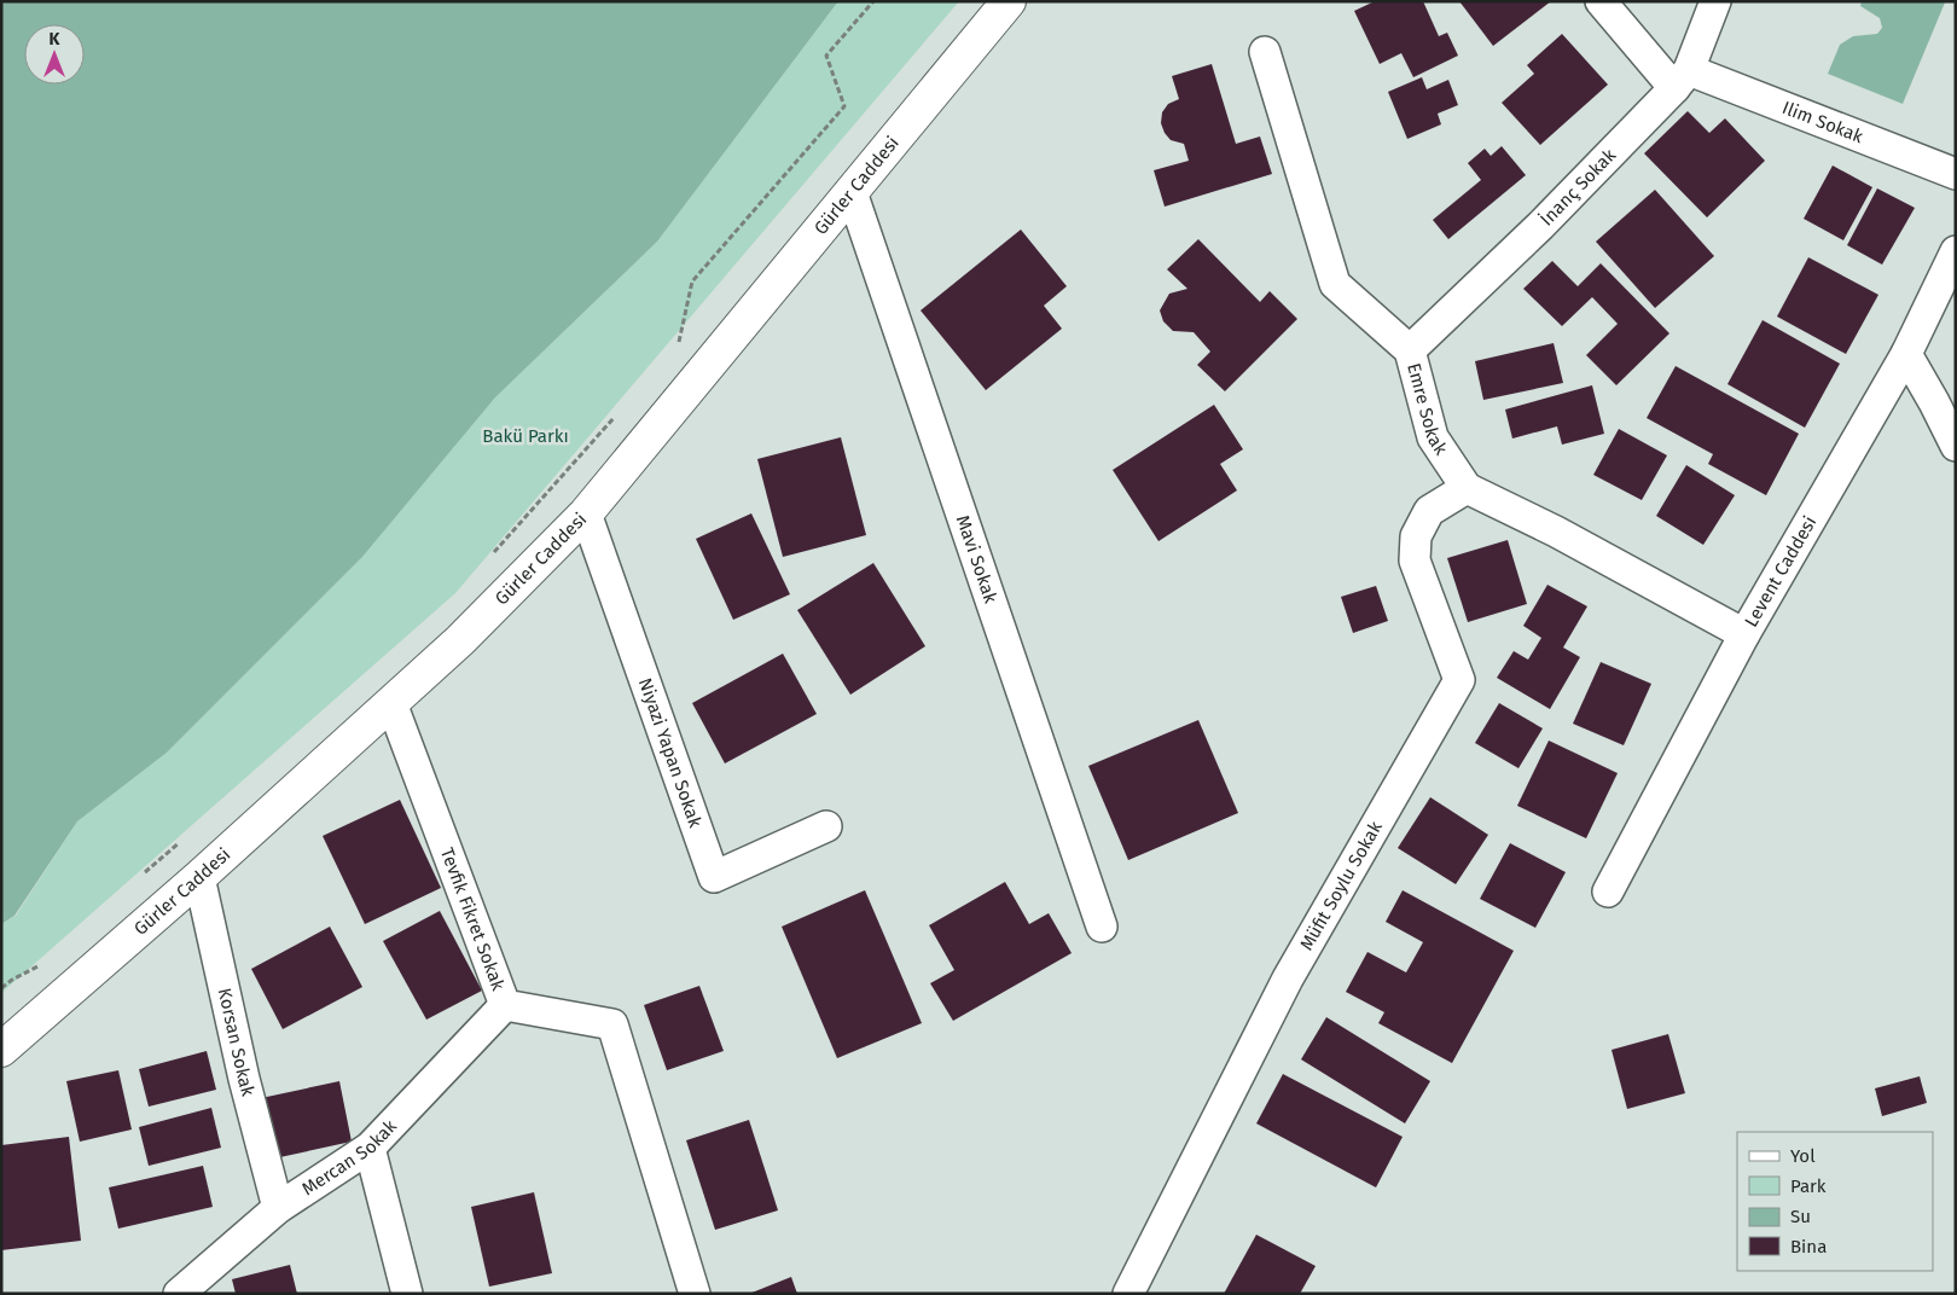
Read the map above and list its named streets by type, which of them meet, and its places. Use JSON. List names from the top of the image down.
{
  "streets": {
    "street": [
      "Ilim Sokak",
      "Gürler Caddesi",
      "İnanç Sokak",
      "Emre Sokak",
      "Mavi Sokak",
      "Levent Caddesi",
      "Niyazi Yapan Sokak",
      "Müfit Soylu Sokak",
      "Tevfik Fikret Sokak",
      "Korsan Sokak",
      "Mercan Sokak"
    ]
  },
  "crossings": [
    ["Ilim Sokak", "İnanç Sokak"],
    ["Gürler Caddesi", "Mavi Sokak"],
    ["Gürler Caddesi", "Niyazi Yapan Sokak"],
    ["Gürler Caddesi", "Tevfik Fikret Sokak"],
    ["Gürler Caddesi", "Korsan Sokak"],
    ["İnanç Sokak", "Emre Sokak"],
    ["Emre Sokak", "Müfit Soylu Sokak"],
    ["Tevfik Fikret Sokak", "Mercan Sokak"],
    ["Korsan Sokak", "Mercan Sokak"]
  ],
  "parks": ["Bakü Parkı"],
  "legend": [
    "Yol",
    "Park",
    "Su",
    "Bina"
  ],
  "north": "top"
}
